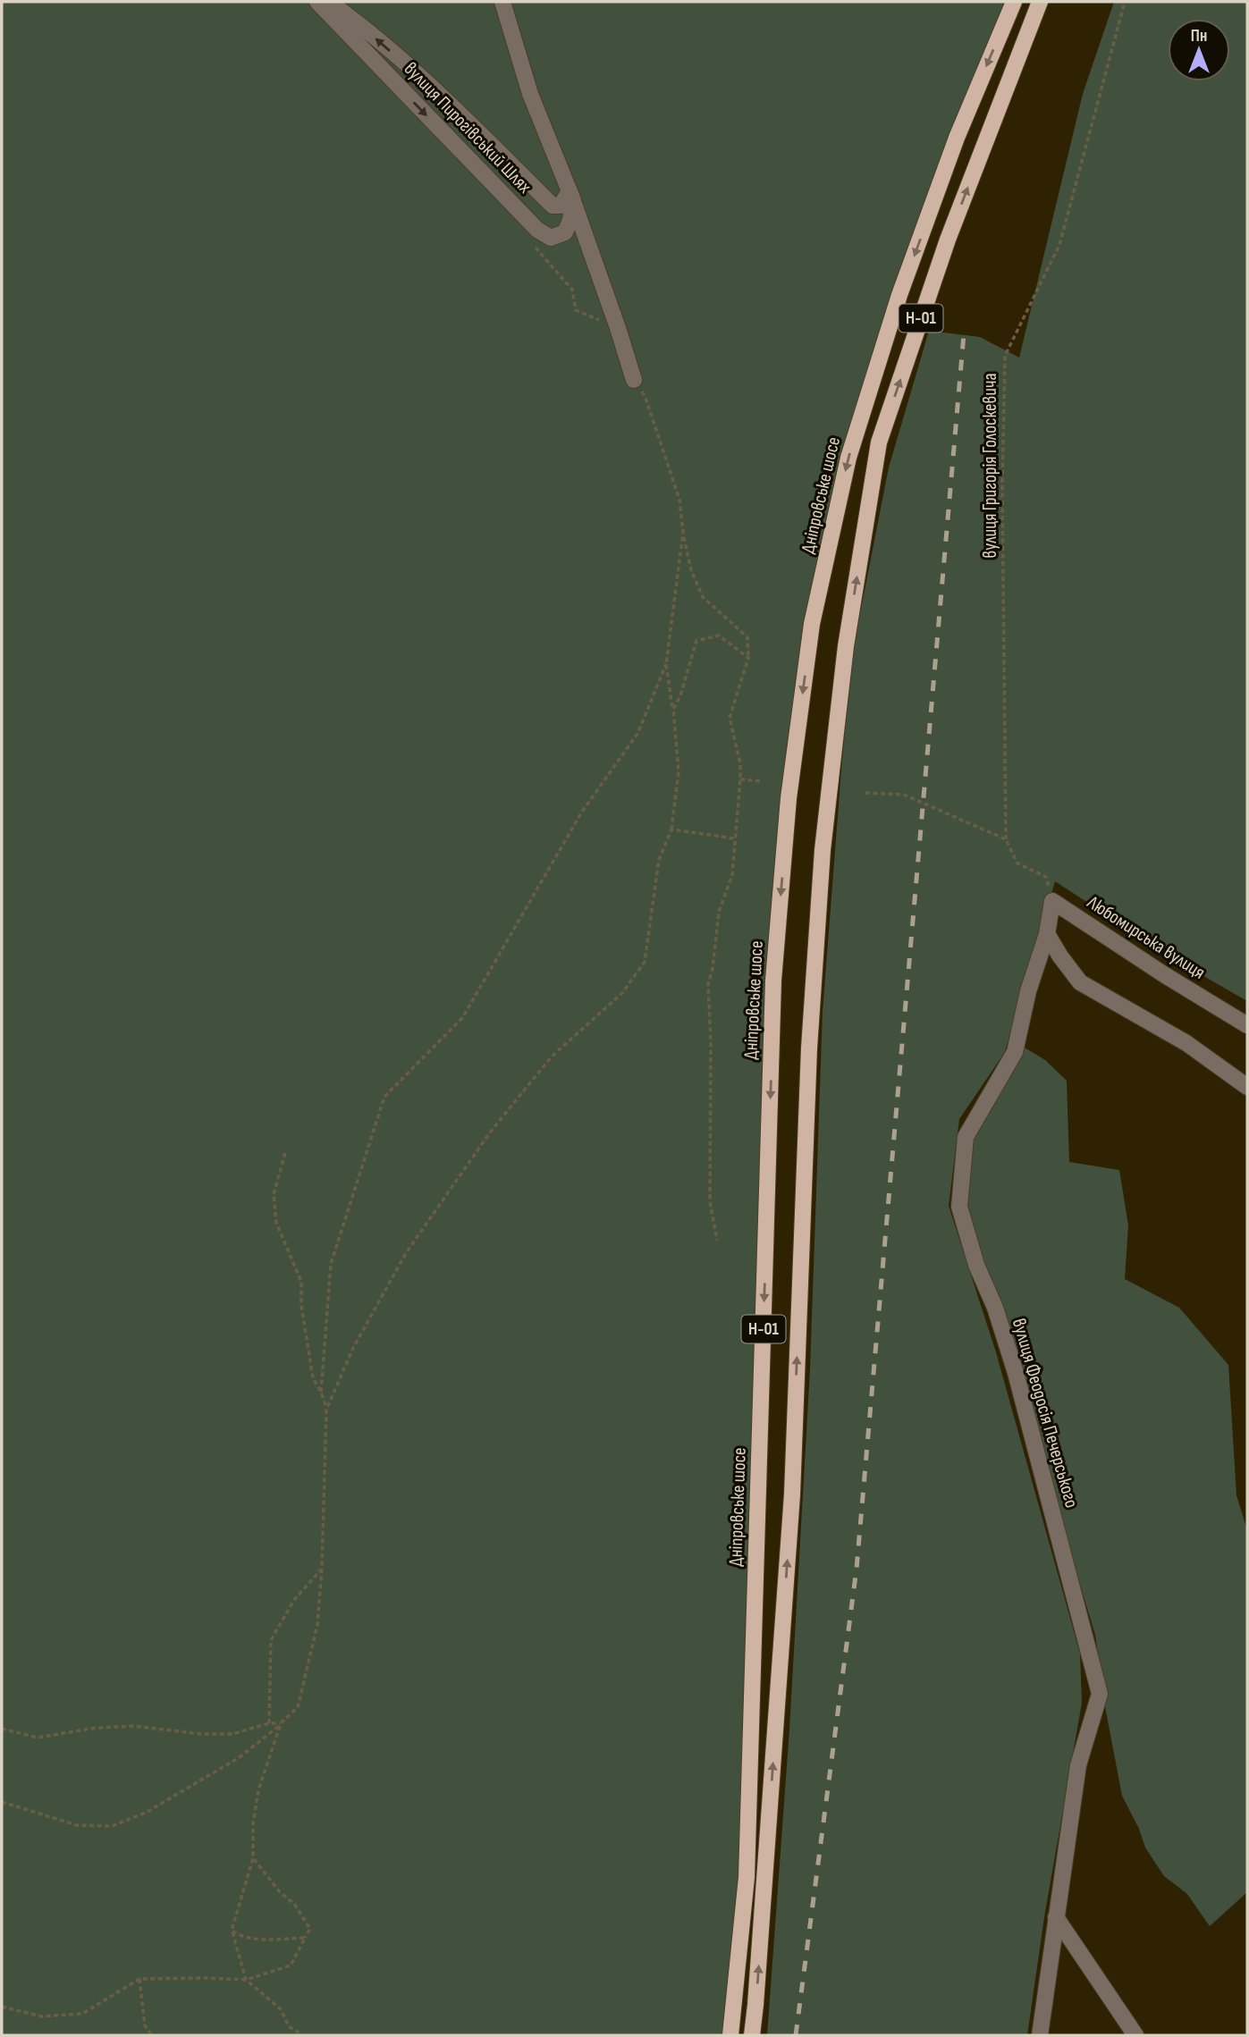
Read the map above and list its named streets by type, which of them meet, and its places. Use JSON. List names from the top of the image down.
{
  "streets": {
    "main road": ["Н-01", "Дніпровське шосе"],
    "street": ["вулиця Пирогівський Шлях", "Любомирська вулиця", "вулиця Феодосія Печерського"],
    "path": ["вулиця Григорія Голоскевича"]
  },
  "north": "top"
}
